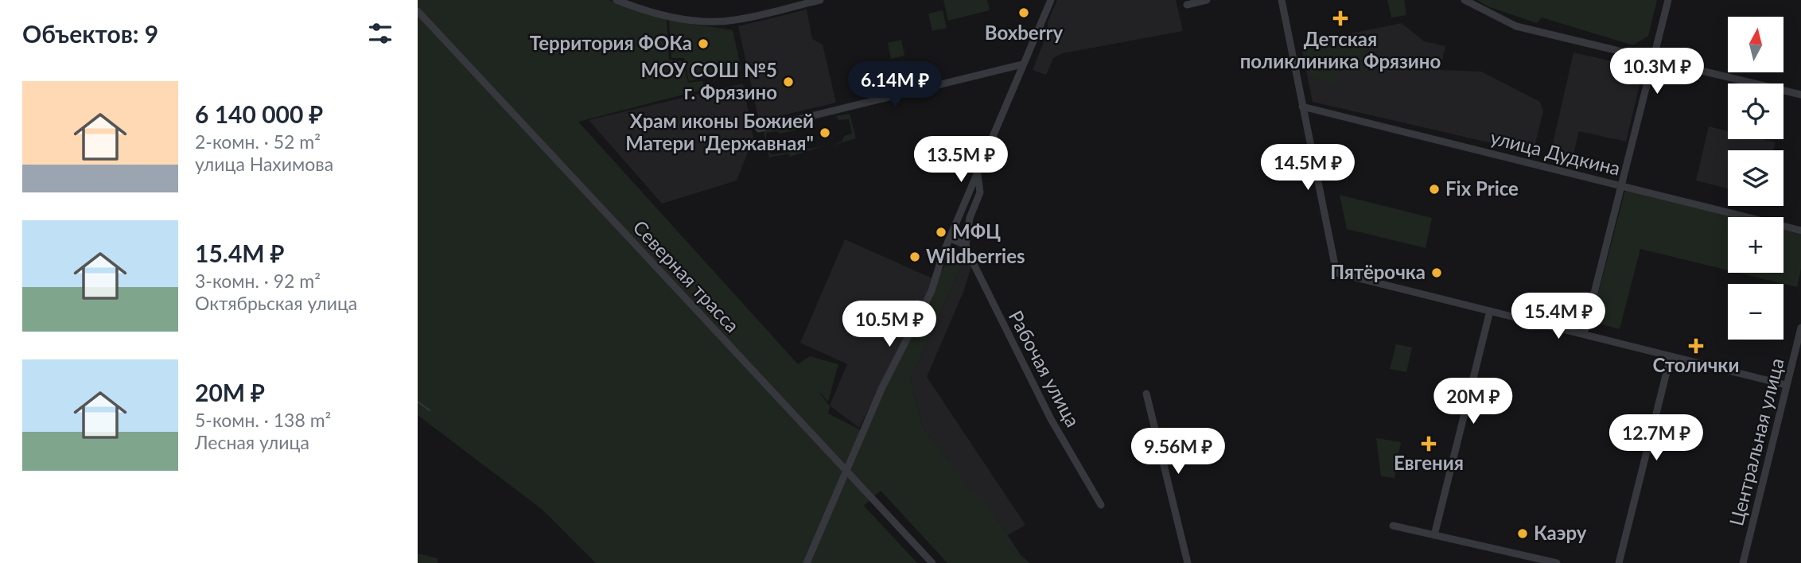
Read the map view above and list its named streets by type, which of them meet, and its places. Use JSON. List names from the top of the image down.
{
  "streets": {
    "street": [
      "улица Дудкина",
      "Северная трасса",
      "Рабочая улица",
      "Центральная улица"
    ]
  },
  "places": {
    "other": [
      "Boxberry",
      "Территория ФОКа",
      "МОУ СОШ №5 г. Фрязино",
      "Храм иконы Божией Матери \"Державная\"",
      "Fix Price",
      "МФЦ",
      "Wildberriеs",
      "Пятёрочка",
      "Каэру"
    ],
    "health": ["Детская поликлиника Фрязино", "Столички", "Евгения"]
  },
  "north": "top",
  "page": {
    "heading": "Объектов: 9",
    "map_buttons": ["+", "−"],
    "price": [
      "10.3M ₽",
      "6.14M ₽",
      "13.5M ₽",
      "14.5M ₽",
      "15.4M ₽",
      "10.5M ₽",
      "20M ₽",
      "12.7M ₽",
      "9.56M ₽"
    ],
    "list": [
      {
        "name": "6 140 000 ₽",
        "note": "2-комн. · 52 m² · улица Нахимова"
      },
      {
        "name": "15.4M ₽",
        "note": "3-комн. · 92 m² · Октябрьская улица"
      },
      {
        "name": "20M ₽",
        "note": "5-комн. · 138 m² · Лесная улица"
      }
    ]
  }
}
